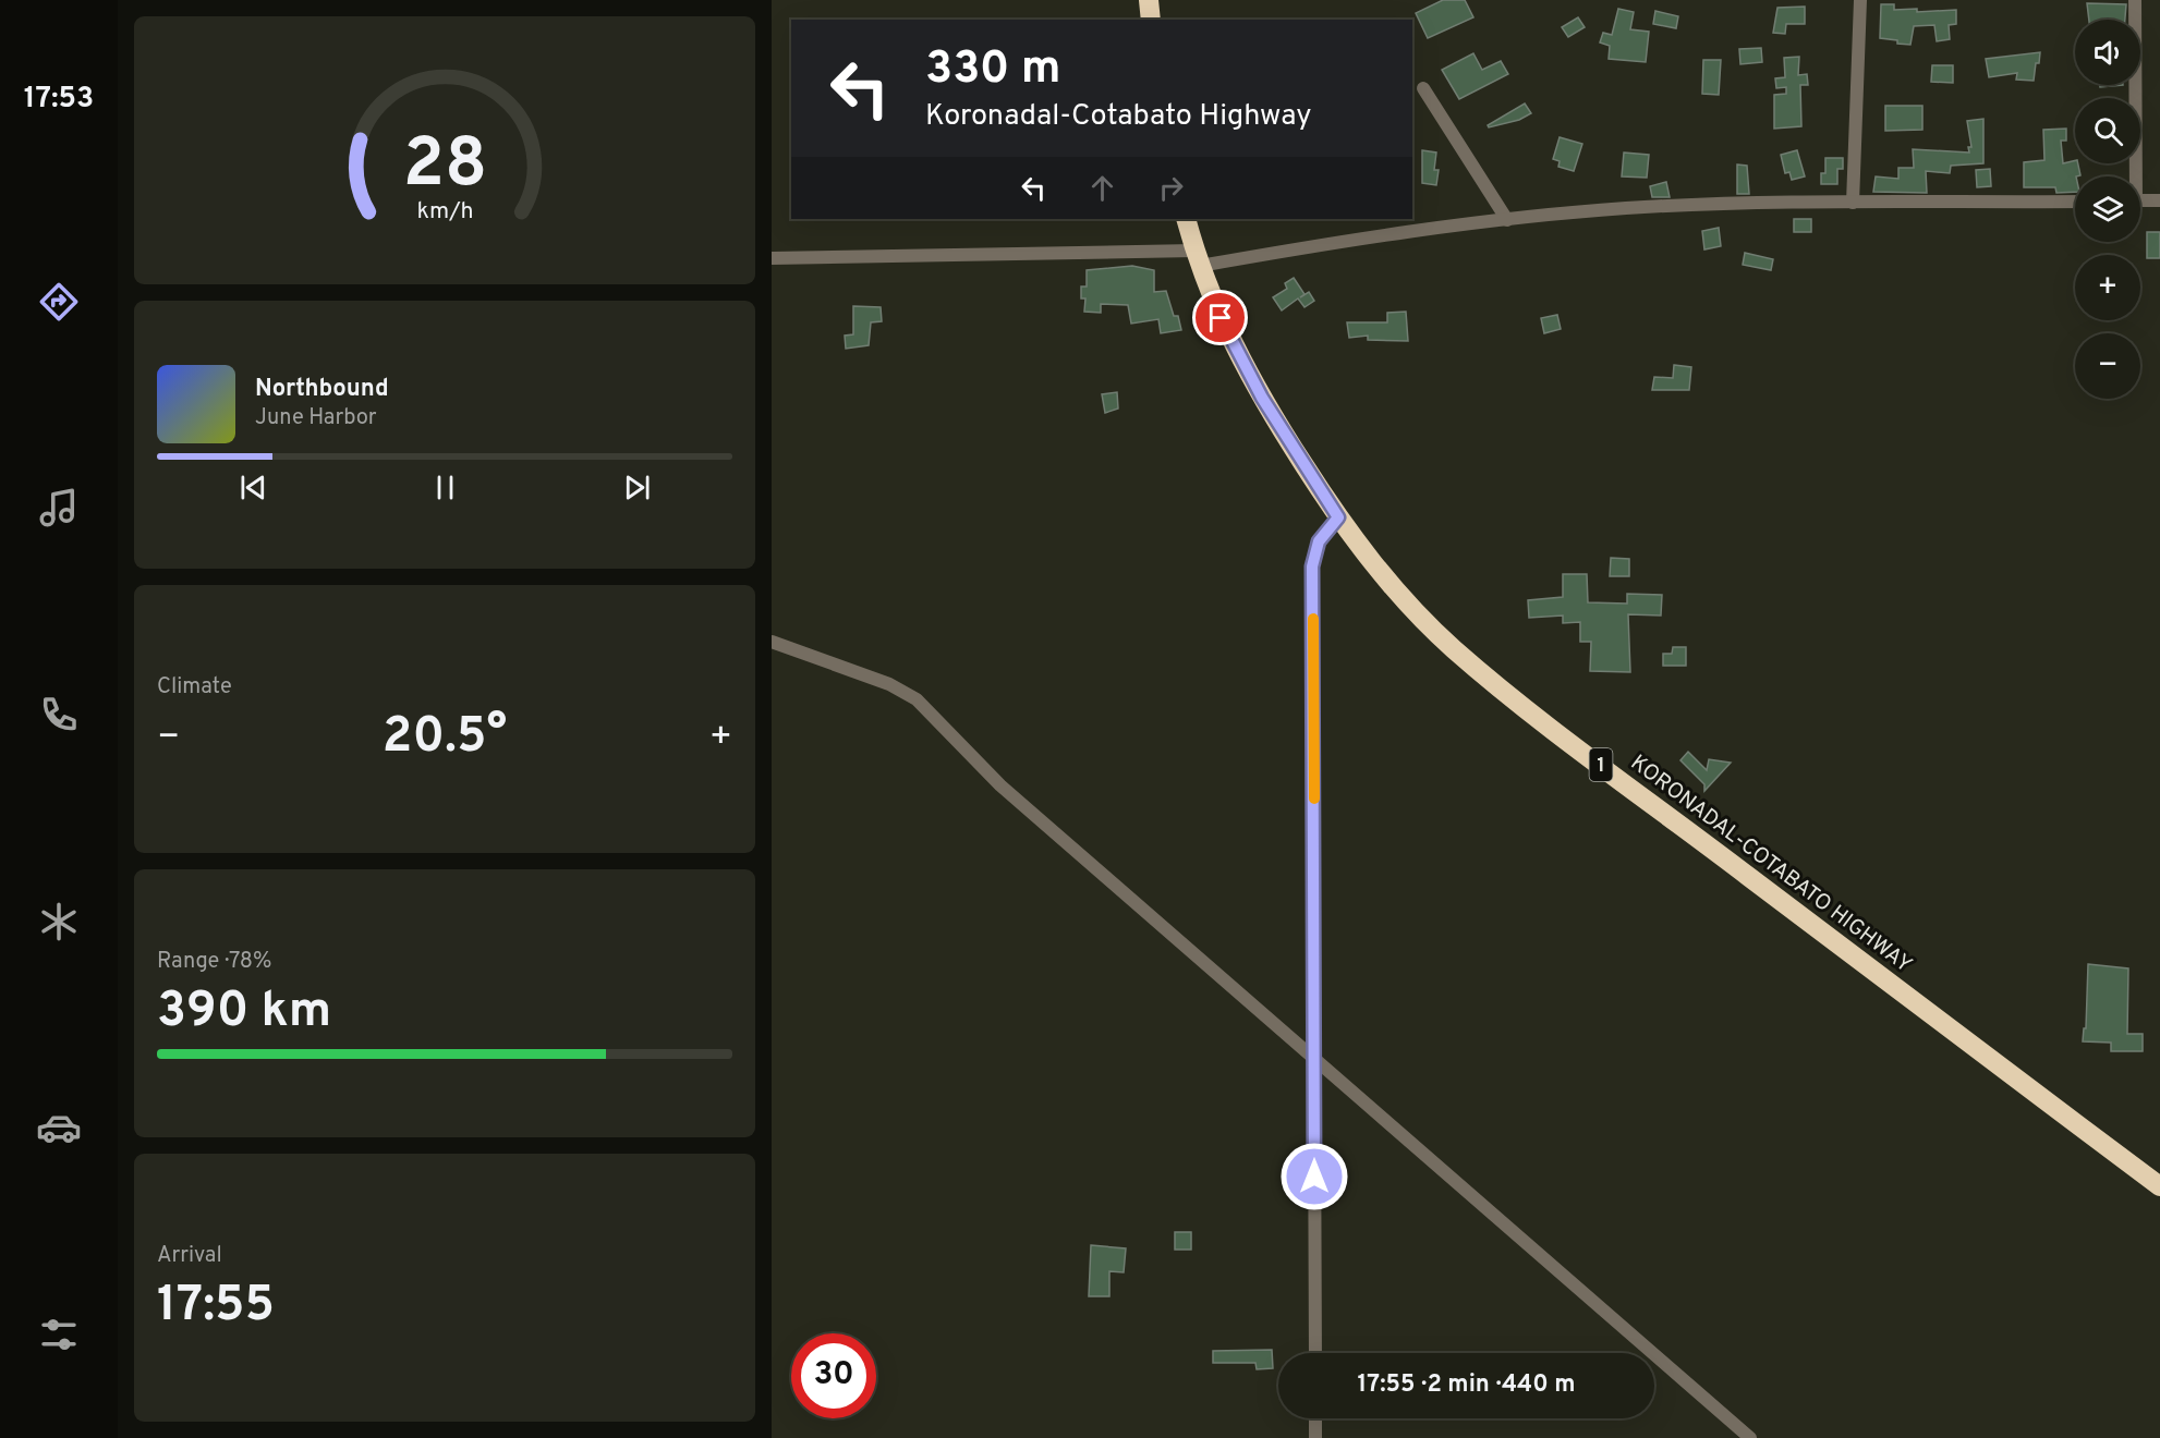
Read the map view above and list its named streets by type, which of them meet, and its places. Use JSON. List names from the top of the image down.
{
  "streets": {
    "highway": ["1", "KORONADAL-COTABATO HIGHWAY"]
  },
  "page": {
    "tabs": "17:53",
    "map_buttons": ["+", "−"],
    "turn": ["330 m", "Koronadal-Cotabato Highway"],
    "song": ["Northbound", "June Harbor"],
    "tile": [
      "Climate",
      ["Range · 78%", "390 km"],
      ["Arrival", "17:55"]
    ],
    "heat": ["−", "20.5°", "+"],
    "limit": "30",
    "trip": "17:55 · 2 min · 440 m",
    "gauge": ["28", "km/h"]
  }
}
